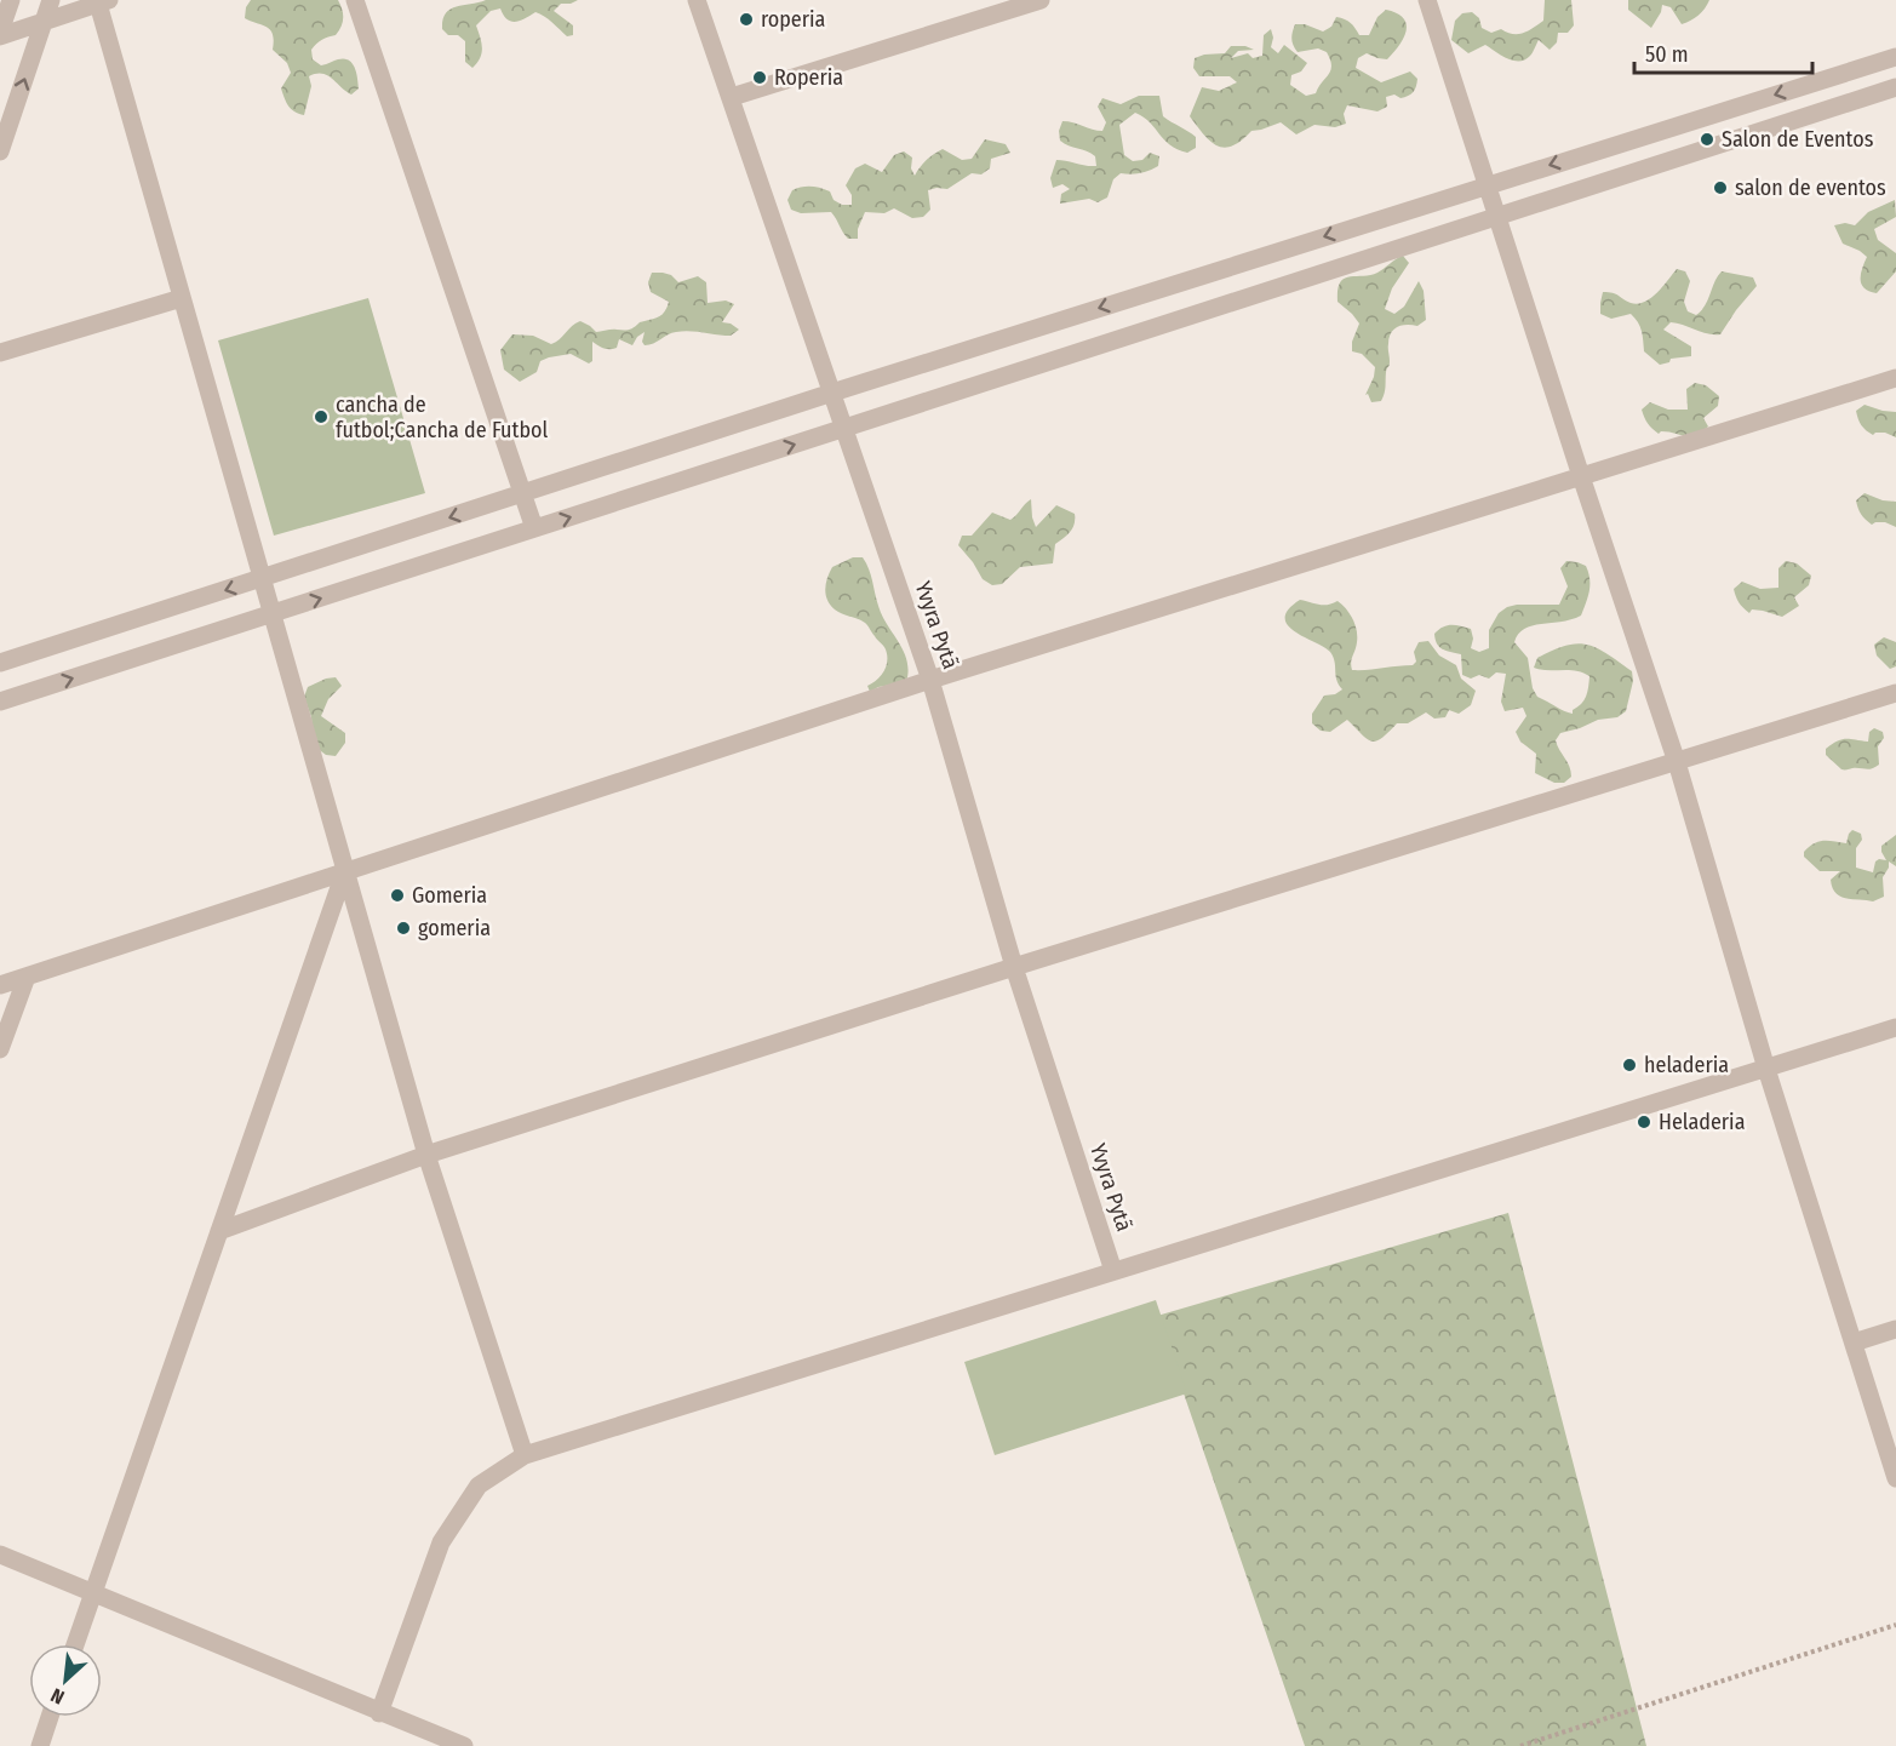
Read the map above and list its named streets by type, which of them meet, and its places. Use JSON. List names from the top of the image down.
{
  "streets": {
    "street": ["Yvyra Pytã"]
  },
  "places": [
    "roperia",
    "Roperia",
    "Salon de Eventos",
    "salon de eventos",
    "cancha de futbol;Cancha de Futbol",
    "Gomeria",
    "gomeria",
    "heladeria",
    "Heladeria"
  ],
  "scale_bar": "50 m",
  "north": "bottom left"
}
